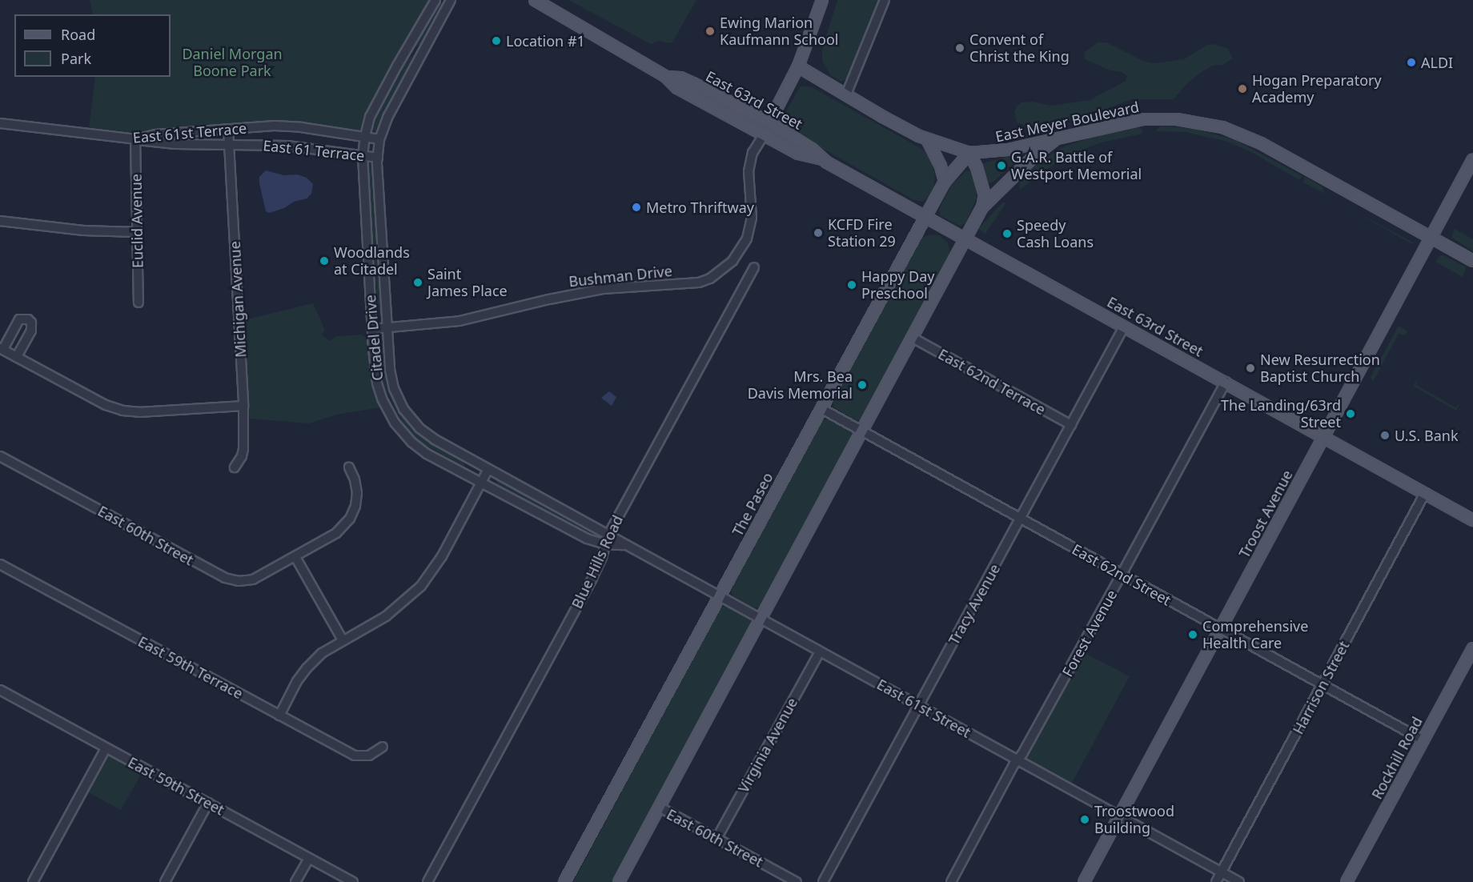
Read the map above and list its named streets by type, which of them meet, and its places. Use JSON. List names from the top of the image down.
{
  "streets": {
    "main road": [
      "East 63rd Street",
      "East Meyer Boulevard",
      "The Paseo",
      "Troost Avenue",
      "Rockhill Road"
    ],
    "street": [
      "East 61st Terrace",
      "East 61 Terrace",
      "Euclid Avenue",
      "Bushman Drive",
      "Michigan Avenue",
      "Citadel Drive",
      "East 62nd Terrace",
      "East 60th Street",
      "Blue Hills Road",
      "East 62nd Street",
      "Tracy Avenue",
      "Forest Avenue",
      "East 59th Terrace",
      "Harrison Street",
      "East 61st Street",
      "Virginia Avenue",
      "East 59th Street"
    ]
  },
  "crossings": [
    ["East 63rd Street", "Bushman Drive"],
    ["East 63rd Street", "The Paseo"],
    ["East 63rd Street", "Troost Avenue"],
    ["East 63rd Street", "Tracy Avenue"],
    ["East 63rd Street", "Forest Avenue"],
    ["East 63rd Street", "Harrison Street"],
    ["East Meyer Boulevard", "The Paseo"],
    ["East Meyer Boulevard", "Troost Avenue"],
    ["East 61st Terrace", "East 61 Terrace"],
    ["East 61st Terrace", "Euclid Avenue"],
    ["East 61st Terrace", "Michigan Avenue"],
    ["East 61st Terrace", "Citadel Drive"],
    ["East 61 Terrace", "Euclid Avenue"],
    ["East 61 Terrace", "Michigan Avenue"],
    ["East 61 Terrace", "Citadel Drive"],
    ["Bushman Drive", "Citadel Drive"],
    ["Citadel Drive", "Blue Hills Road"],
    ["Citadel Drive", "East 61st Street"],
    ["East 62nd Terrace", "Tracy Avenue"],
    ["The Paseo", "East 62nd Street"],
    ["The Paseo", "East 61st Street"],
    ["Troost Avenue", "East 62nd Street"],
    ["Troost Avenue", "East 61st Street"],
    ["East 60th Street", "Virginia Avenue"],
    ["Blue Hills Road", "East 61st Street"],
    ["East 62nd Street", "Tracy Avenue"],
    ["East 62nd Street", "Forest Avenue"],
    ["East 62nd Street", "Harrison Street"],
    ["East 62nd Street", "Rockhill Road"],
    ["Tracy Avenue", "East 61st Street"],
    ["Forest Avenue", "East 61st Street"],
    ["Harrison Street", "East 61st Street"],
    ["East 61st Street", "Virginia Avenue"]
  ],
  "parks": ["Daniel Morgan Boone Park"],
  "places": [
    "Ewing Marion Kaufmann School",
    "Location #1",
    "Convent of Christ the King",
    "ALDI",
    "Hogan Preparatory Academy",
    "G.A.R. Battle of Westport Memorial",
    "Metro Thriftway",
    "KCFD Fire Station 29",
    "Speedy Cash Loans",
    "Woodlands at Citadel",
    "Saint James Place",
    "Happy Day Preschool",
    "New Resurrection Baptist Church",
    "Mrs. Bea Davis Memorial",
    "The Landing/63rd Street",
    "U.S. Bank",
    "Comprehensive Health Care",
    "Troostwood Building"
  ],
  "legend": ["Road", "Park"]
}
